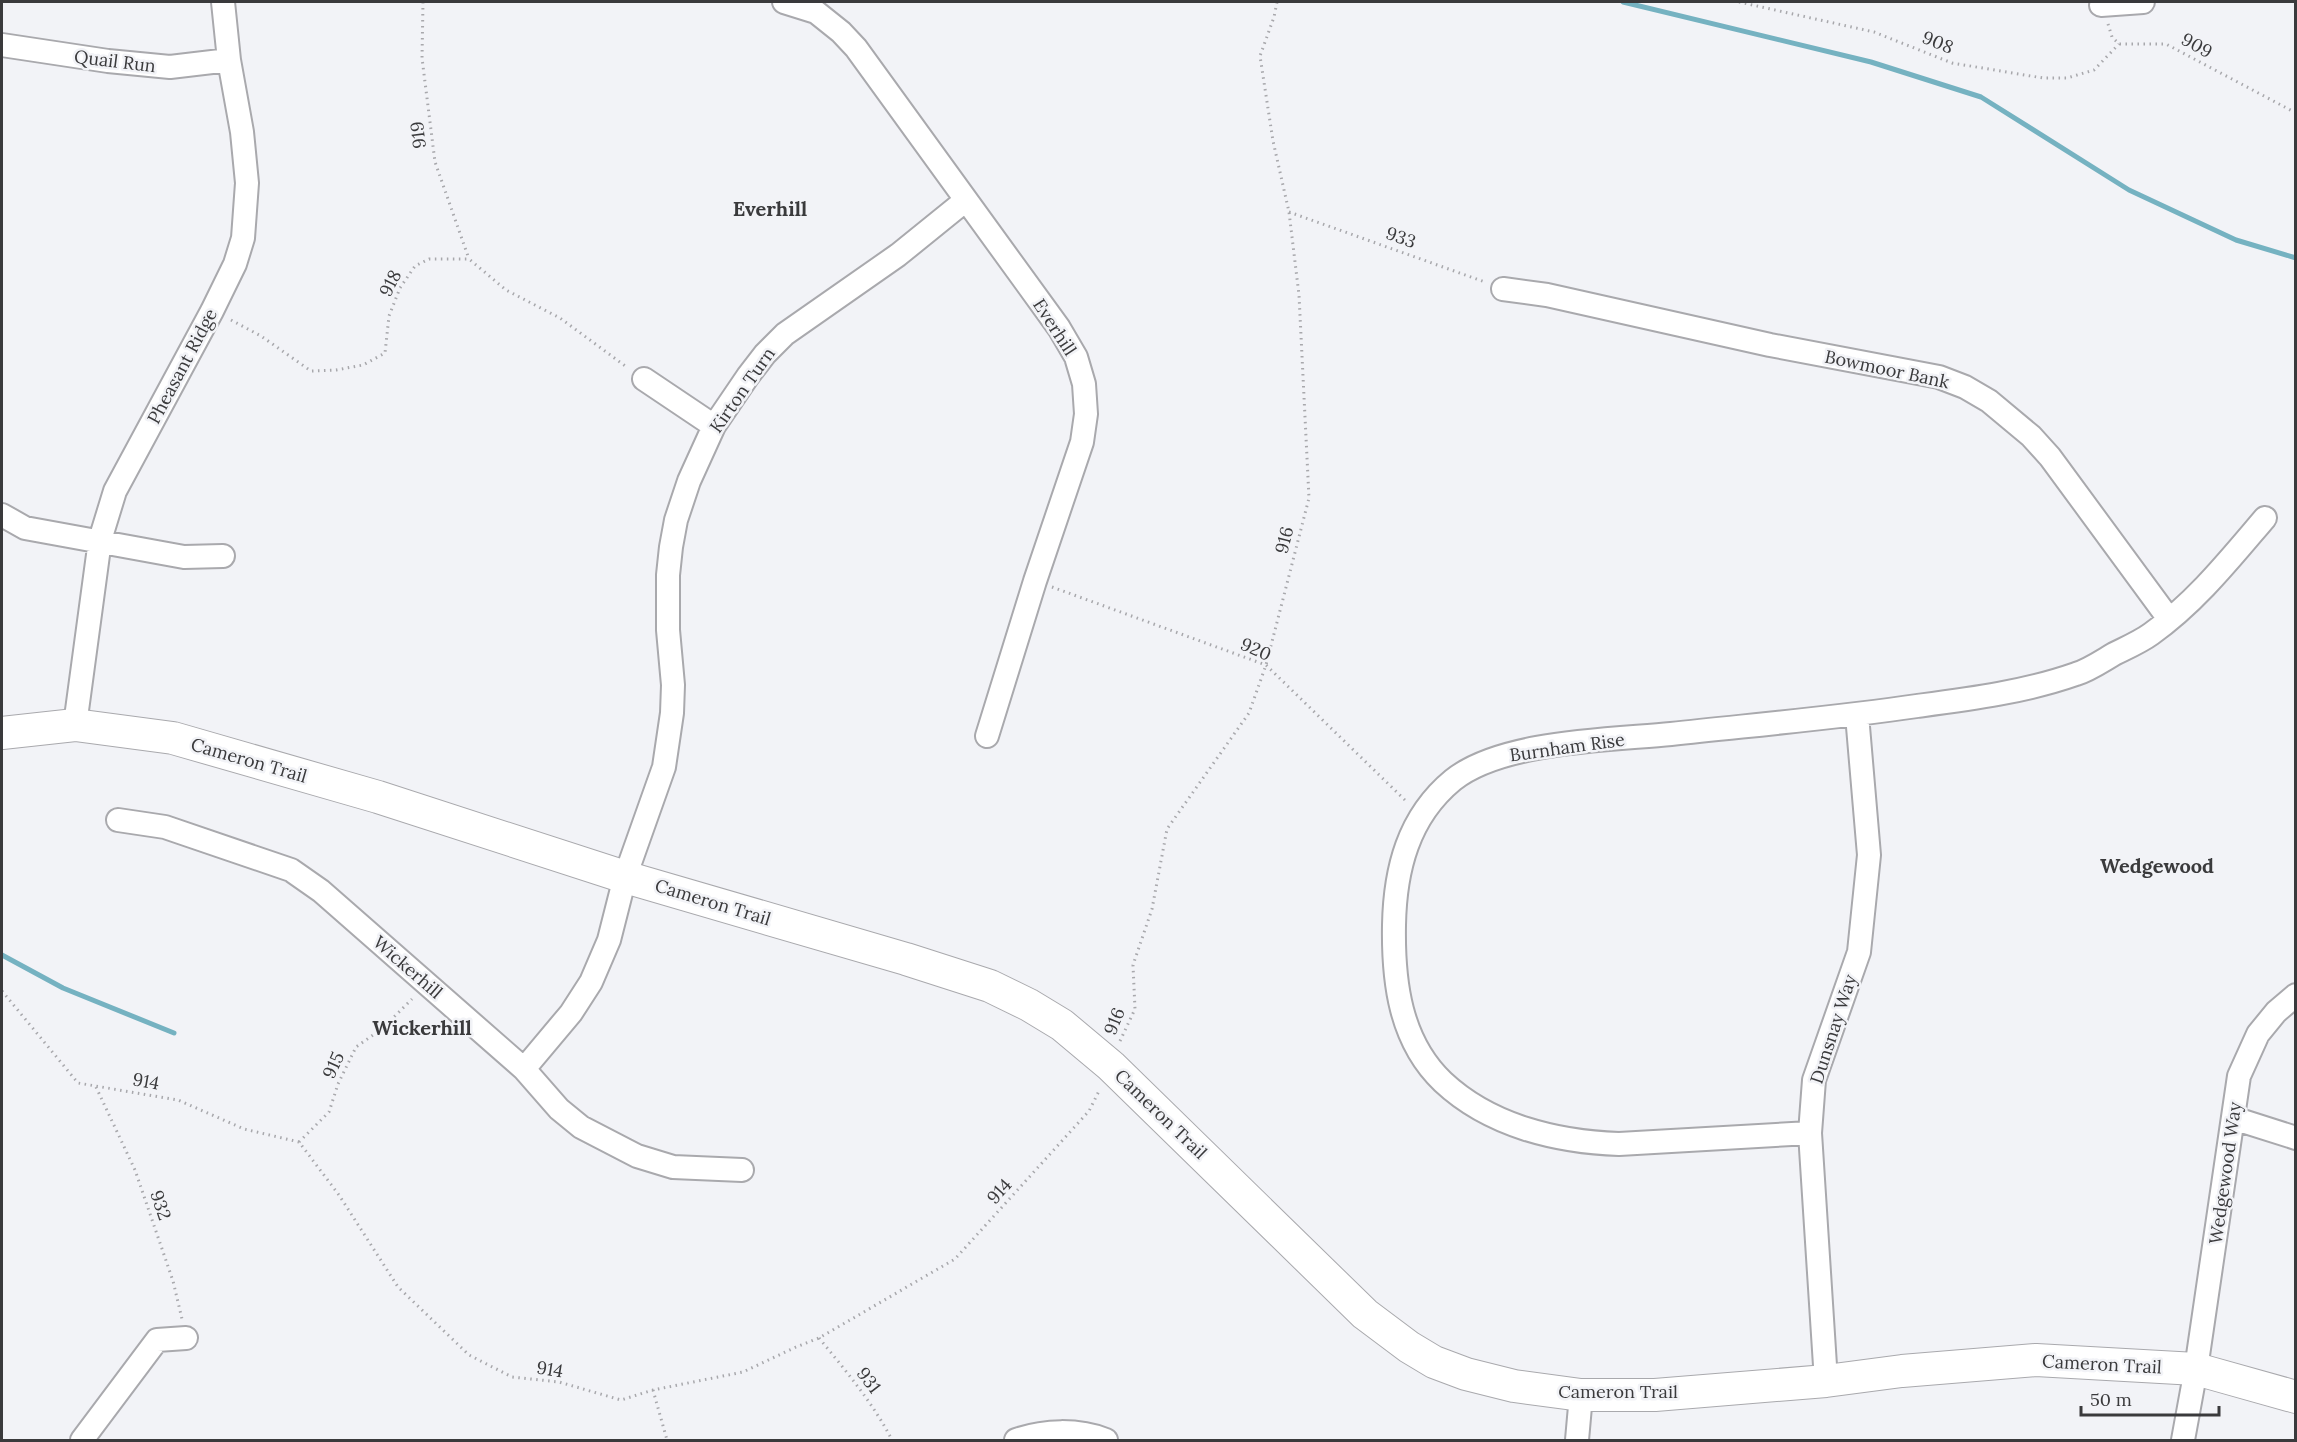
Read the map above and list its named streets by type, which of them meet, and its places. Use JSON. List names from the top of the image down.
{
  "streets": {
    "street": [
      "Quail Run",
      "Everhill",
      "Pheasant Ridge",
      "Bowmoor Bank",
      "Kirton Turn",
      "Burnham Rise",
      "Cameron Trail",
      "Wickerhill",
      "Dunsnay Way",
      "Wedgewood Way"
    ],
    "path": [
      "908",
      "909",
      "919",
      "933",
      "918",
      "916",
      "920",
      "915",
      "914",
      "932",
      "931"
    ]
  },
  "crossings": [
    ["908", "909"],
    ["Quail Run", "Pheasant Ridge"],
    ["919", "918"],
    ["933", "Bowmoor Bank"],
    ["933", "916"],
    ["918", "Pheasant Ridge"],
    ["Everhill", "Kirton Turn"],
    ["Everhill", "920"],
    ["Pheasant Ridge", "Cameron Trail"],
    ["Bowmoor Bank", "Burnham Rise"],
    ["Kirton Turn", "Cameron Trail"],
    ["Kirton Turn", "Wickerhill"],
    ["916", "920"],
    ["916", "Cameron Trail"],
    ["916", "914"],
    ["920", "Burnham Rise"],
    ["Burnham Rise", "Dunsnay Way"],
    ["Cameron Trail", "Dunsnay Way"],
    ["Cameron Trail", "914"],
    ["Cameron Trail", "Wedgewood Way"],
    ["Wickerhill", "915"],
    ["915", "914"],
    ["914", "932"],
    ["914", "931"]
  ],
  "districts": ["Everhill", "Wedgewood", "Wickerhill"],
  "scale_bar": "50 m"
}
